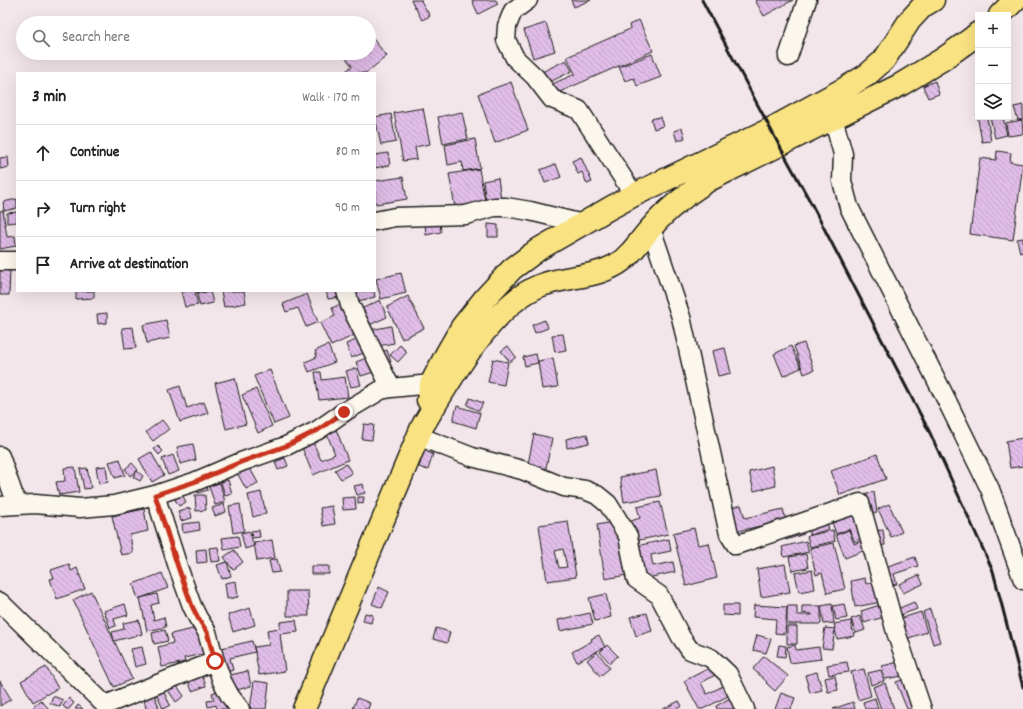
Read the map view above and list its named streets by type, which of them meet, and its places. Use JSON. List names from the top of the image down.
{
  "page": {
    "map_buttons": ["+", "−"],
    "search": "Search here",
    "heading": ["3 min", "Walk · 170 m"],
    "list": [
      ["Continue", "80 m"],
      ["Turn right", "90 m"],
      "Arrive at destination"
    ]
  }
}
